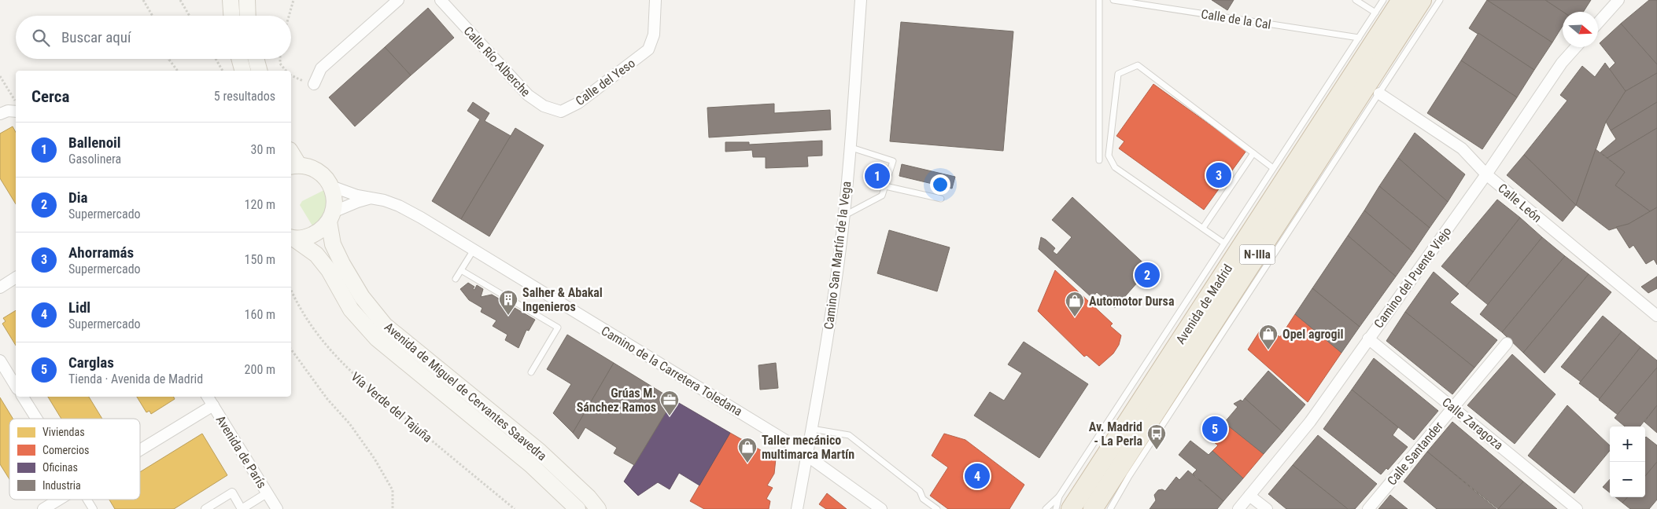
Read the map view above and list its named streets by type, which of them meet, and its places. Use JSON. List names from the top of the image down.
{
  "streets": {
    "highway": ["N-IIIa", "Avenida de Madrid"],
    "main road": ["Avenida de Miguel de Cervantes Saavedra"],
    "street": [
      "Calle Río Alberche",
      "Calle del Yeso",
      "Calle León",
      "Camino San Martín de la Vega",
      "Camino del Puente Viejo",
      "Camino de la Carretera Toledana",
      "Calle Zaragoza",
      "Avenida de París",
      "Calle Santander"
    ],
    "lane": ["Calle de la Cal"],
    "path": ["Vía Verde del Tajuña"]
  },
  "crossings": [
    ["Calle Río Alberche", "Calle del Yeso"],
    ["Calle León", "Camino del Puente Viejo"],
    ["Camino San Martín de la Vega", "Camino de la Carretera Toledana"],
    ["Camino del Puente Viejo", "Calle Zaragoza"],
    ["Camino de la Carretera Toledana", "Avenida de Miguel de Cervantes Saavedra"],
    ["Calle Zaragoza", "Calle Santander"]
  ],
  "places": {
    "building": ["Salher & Abakal Ingenieros"],
    "shop": ["Automotor Dursa", "Opel agrogil", "Taller mecánico multimarca Martín"],
    "office": ["Grúas M. Sánchez Ramos"],
    "bus stop": ["Av. Madrid - La Perla"]
  },
  "legend": [
    "Viviendas",
    "Comercios",
    "Oficinas",
    "Industria"
  ],
  "north": "right",
  "page": {
    "search": "Buscar aquí",
    "heading": ["Cerca", "5 resultados"],
    "list": [
      {
        "mark": "1",
        "name": "Ballenoil",
        "note": "Gasolinera",
        "value": "30 m"
      },
      {
        "mark": "2",
        "name": "Dia",
        "note": "Supermercado",
        "value": "120 m"
      },
      {
        "mark": "3",
        "name": "Ahorramás",
        "note": "Supermercado",
        "value": "150 m"
      },
      {
        "mark": "4",
        "name": "Lidl",
        "note": "Supermercado",
        "value": "160 m"
      },
      {
        "mark": "5",
        "name": "Carglas",
        "note": "Tienda · Avenida de Madrid",
        "value": "200 m"
      }
    ],
    "pins": [
      "3",
      "1",
      "2",
      "5",
      "4"
    ],
    "map_buttons": ["+", "−"]
  }
}
